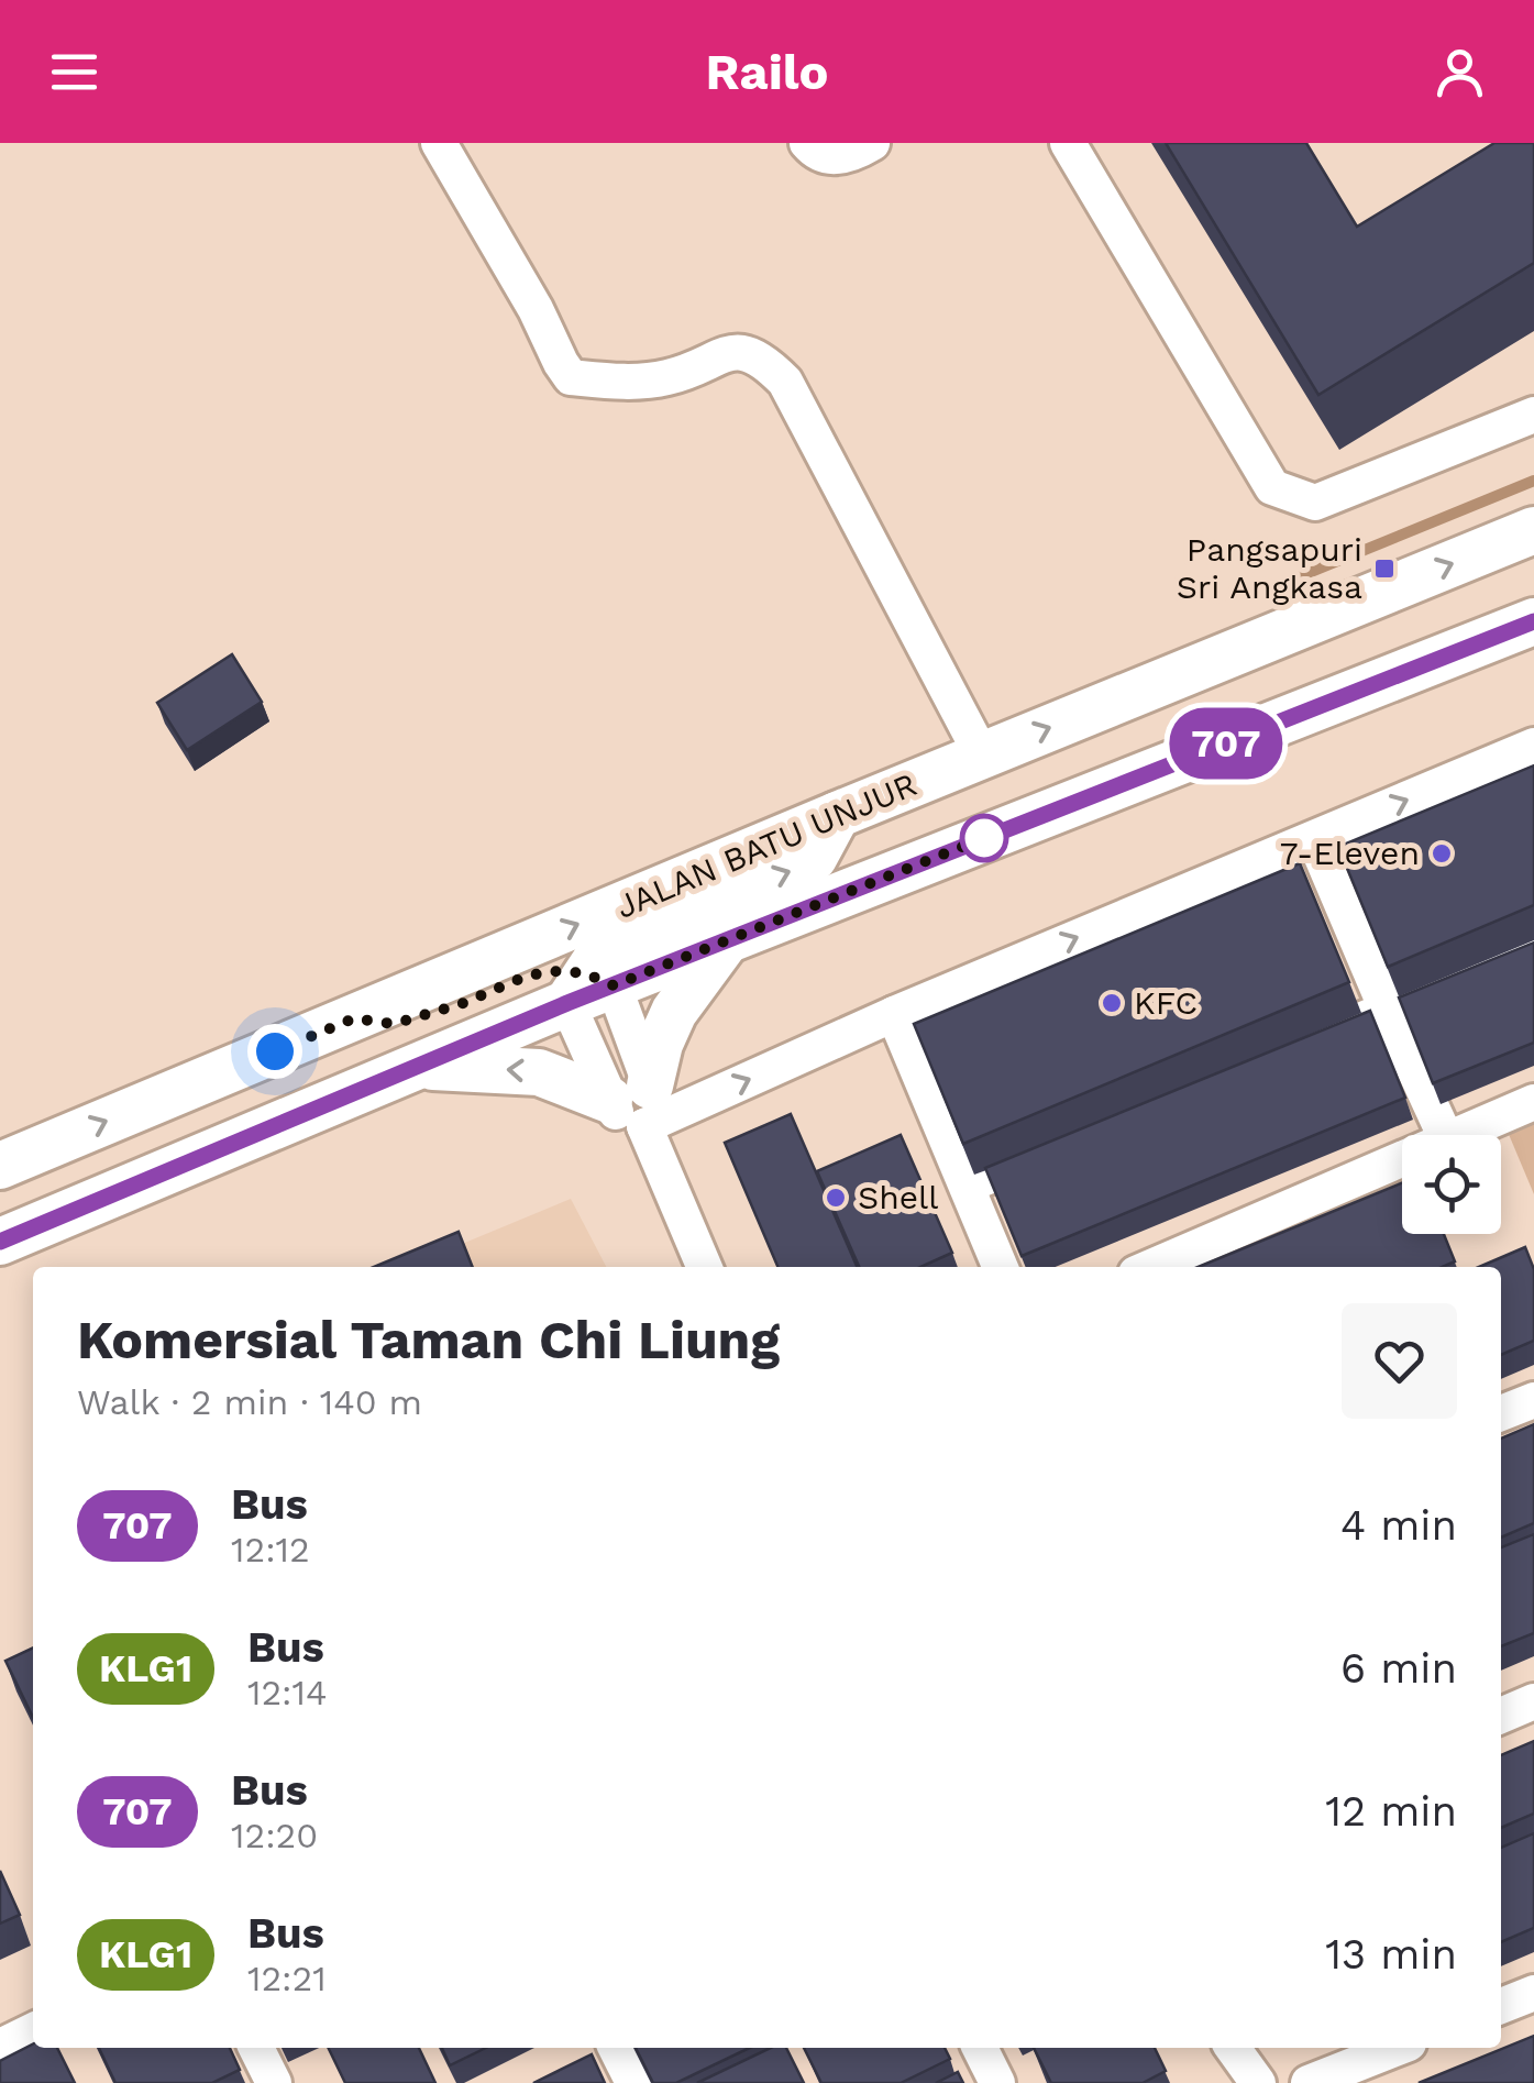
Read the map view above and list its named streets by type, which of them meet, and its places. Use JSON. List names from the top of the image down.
{
  "streets": {
    "main road": ["JALAN BATU UNJUR"]
  },
  "places": {
    "transit": ["Pangsapuri Sri Angkasa"],
    "other": ["7-Eleven", "KFC", "Shell"]
  },
  "lines": ["bus line 707"],
  "page": {
    "header": "Railo",
    "on_map": "707",
    "heading": ["Komersial Taman Chi Liung", "Walk · 2 min · 140 m"],
    "list": [
      {
        "mark": "707",
        "name": "Bus",
        "note": "12:12",
        "value": "4 min"
      },
      {
        "mark": "KLG1",
        "name": "Bus",
        "note": "12:14",
        "value": "6 min"
      },
      {
        "mark": "707",
        "name": "Bus",
        "note": "12:20",
        "value": "12 min"
      },
      {
        "mark": "KLG1",
        "name": "Bus",
        "note": "12:21",
        "value": "13 min"
      }
    ]
  }
}
